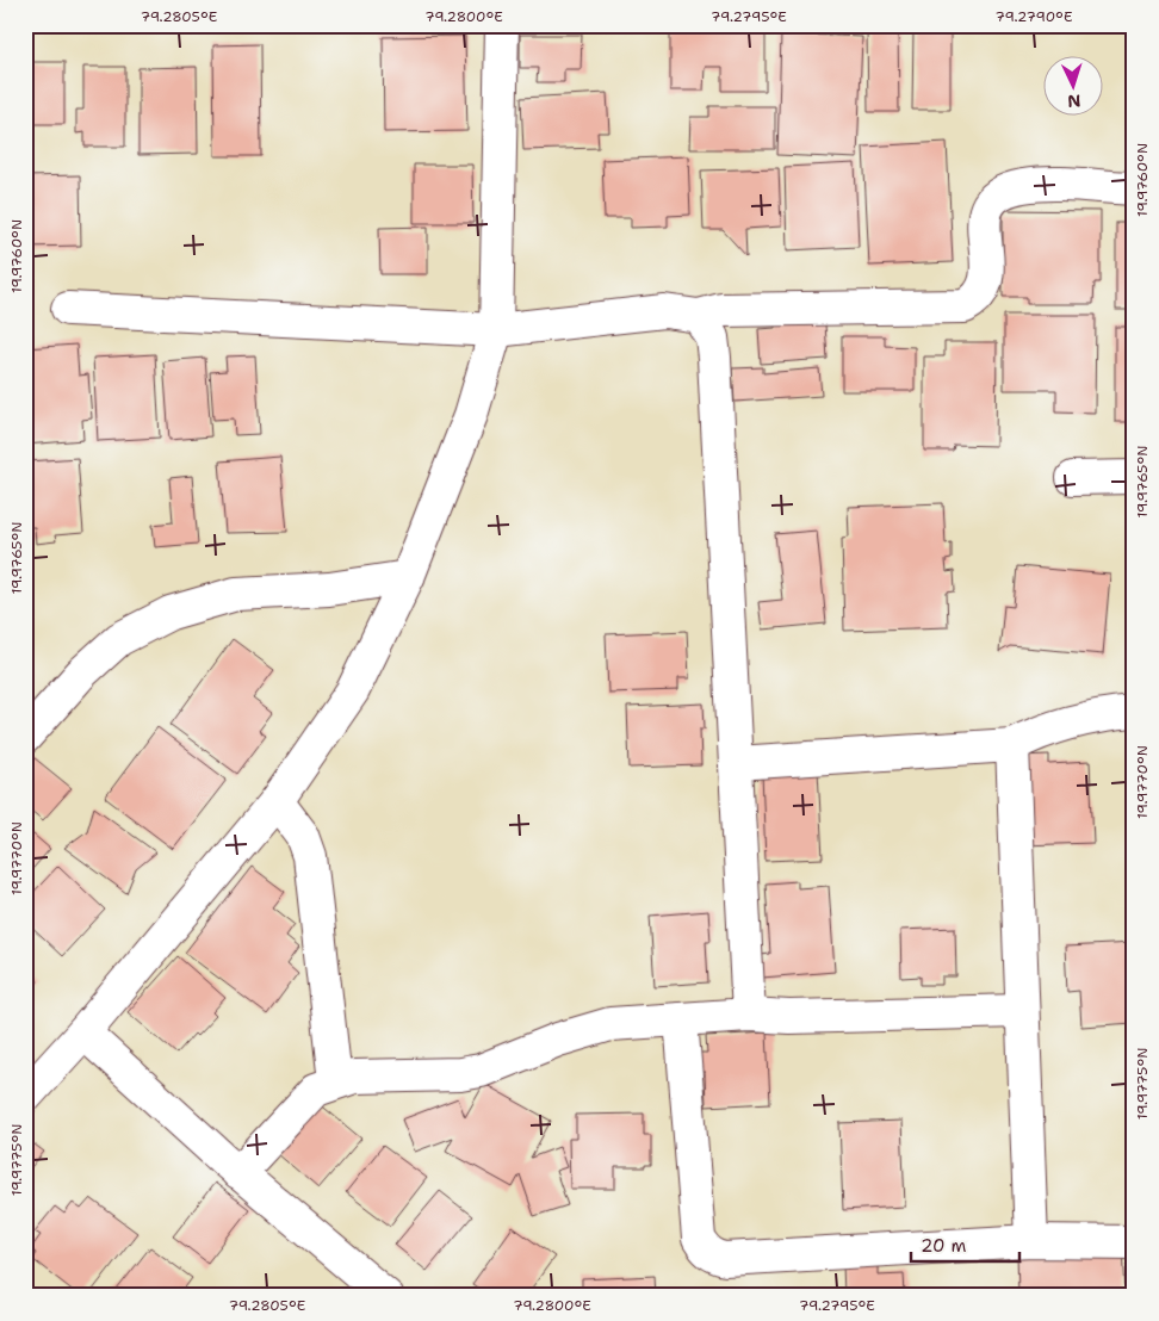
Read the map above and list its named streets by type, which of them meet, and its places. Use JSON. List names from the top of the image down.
{
  "scale_bar": "20 m",
  "north": "bottom",
  "coordinates": [
    "79.2805°E",
    "79.2800°E",
    "79.2795°E",
    "79.2790°E",
    "19.9760°N",
    "19.9765°N",
    "19.9770°N",
    "19.9775°N"
  ]
}
